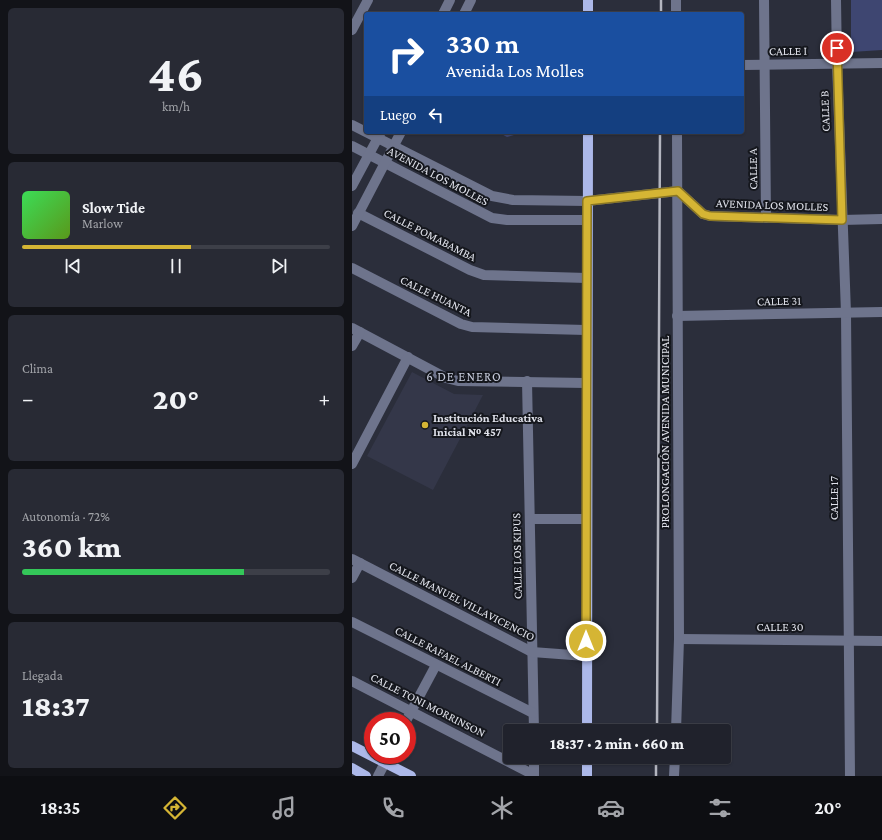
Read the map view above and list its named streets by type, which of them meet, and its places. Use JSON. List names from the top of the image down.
{
  "streets": {
    "street": [
      "CALLE I",
      "CALLE B",
      "CALLE A",
      "AVENIDA LOS MOLLES",
      "CALLE POMABAMBA",
      "CALLE HUANTA",
      "CALLE 31",
      "PROLONGACIÓN AVENIDA MUNICIPAL",
      "CALLE 17",
      "CALLE LOS KIPUS",
      "CALLE MANUEL VILLAVICENCIO",
      "CALLE 30",
      "CALLE RAFAEL ALBERTI",
      "CALLE TONI MORRINSON"
    ]
  },
  "crossings": [
    ["CALLE I", "CALLE B"],
    ["CALLE I", "CALLE A"],
    ["CALLE B", "AVENIDA LOS MOLLES"],
    ["CALLE B", "CALLE 17"],
    ["CALLE A", "AVENIDA LOS MOLLES"],
    ["AVENIDA LOS MOLLES", "PROLONGACIÓN AVENIDA MUNICIPAL"],
    ["AVENIDA LOS MOLLES", "CALLE 17"],
    ["CALLE 31", "PROLONGACIÓN AVENIDA MUNICIPAL"],
    ["CALLE 31", "CALLE 17"],
    ["PROLONGACIÓN AVENIDA MUNICIPAL", "CALLE 30"],
    ["CALLE 17", "CALLE 30"],
    ["CALLE LOS KIPUS", "CALLE MANUEL VILLAVICENCIO"],
    ["CALLE LOS KIPUS", "CALLE RAFAEL ALBERTI"]
  ],
  "districts": ["6 DE ENERO"],
  "places": ["Institución Educativa Inicial Nº 457"],
  "page": {
    "tile": [
      ["46", "km/h"],
      "Clima",
      ["Autonomía · 72%", "360 km"],
      ["Llegada", "18:37"]
    ],
    "turn": ["330 m", "Avenida Los Molles"],
    "then": "Luego",
    "song": ["Slow Tide", "Marlow"],
    "heat": ["−", "20°", "+"],
    "limit": "50",
    "trip": "18:37 · 2 min · 660 m",
    "tabs": ["18:35", "20°"]
  }
}
